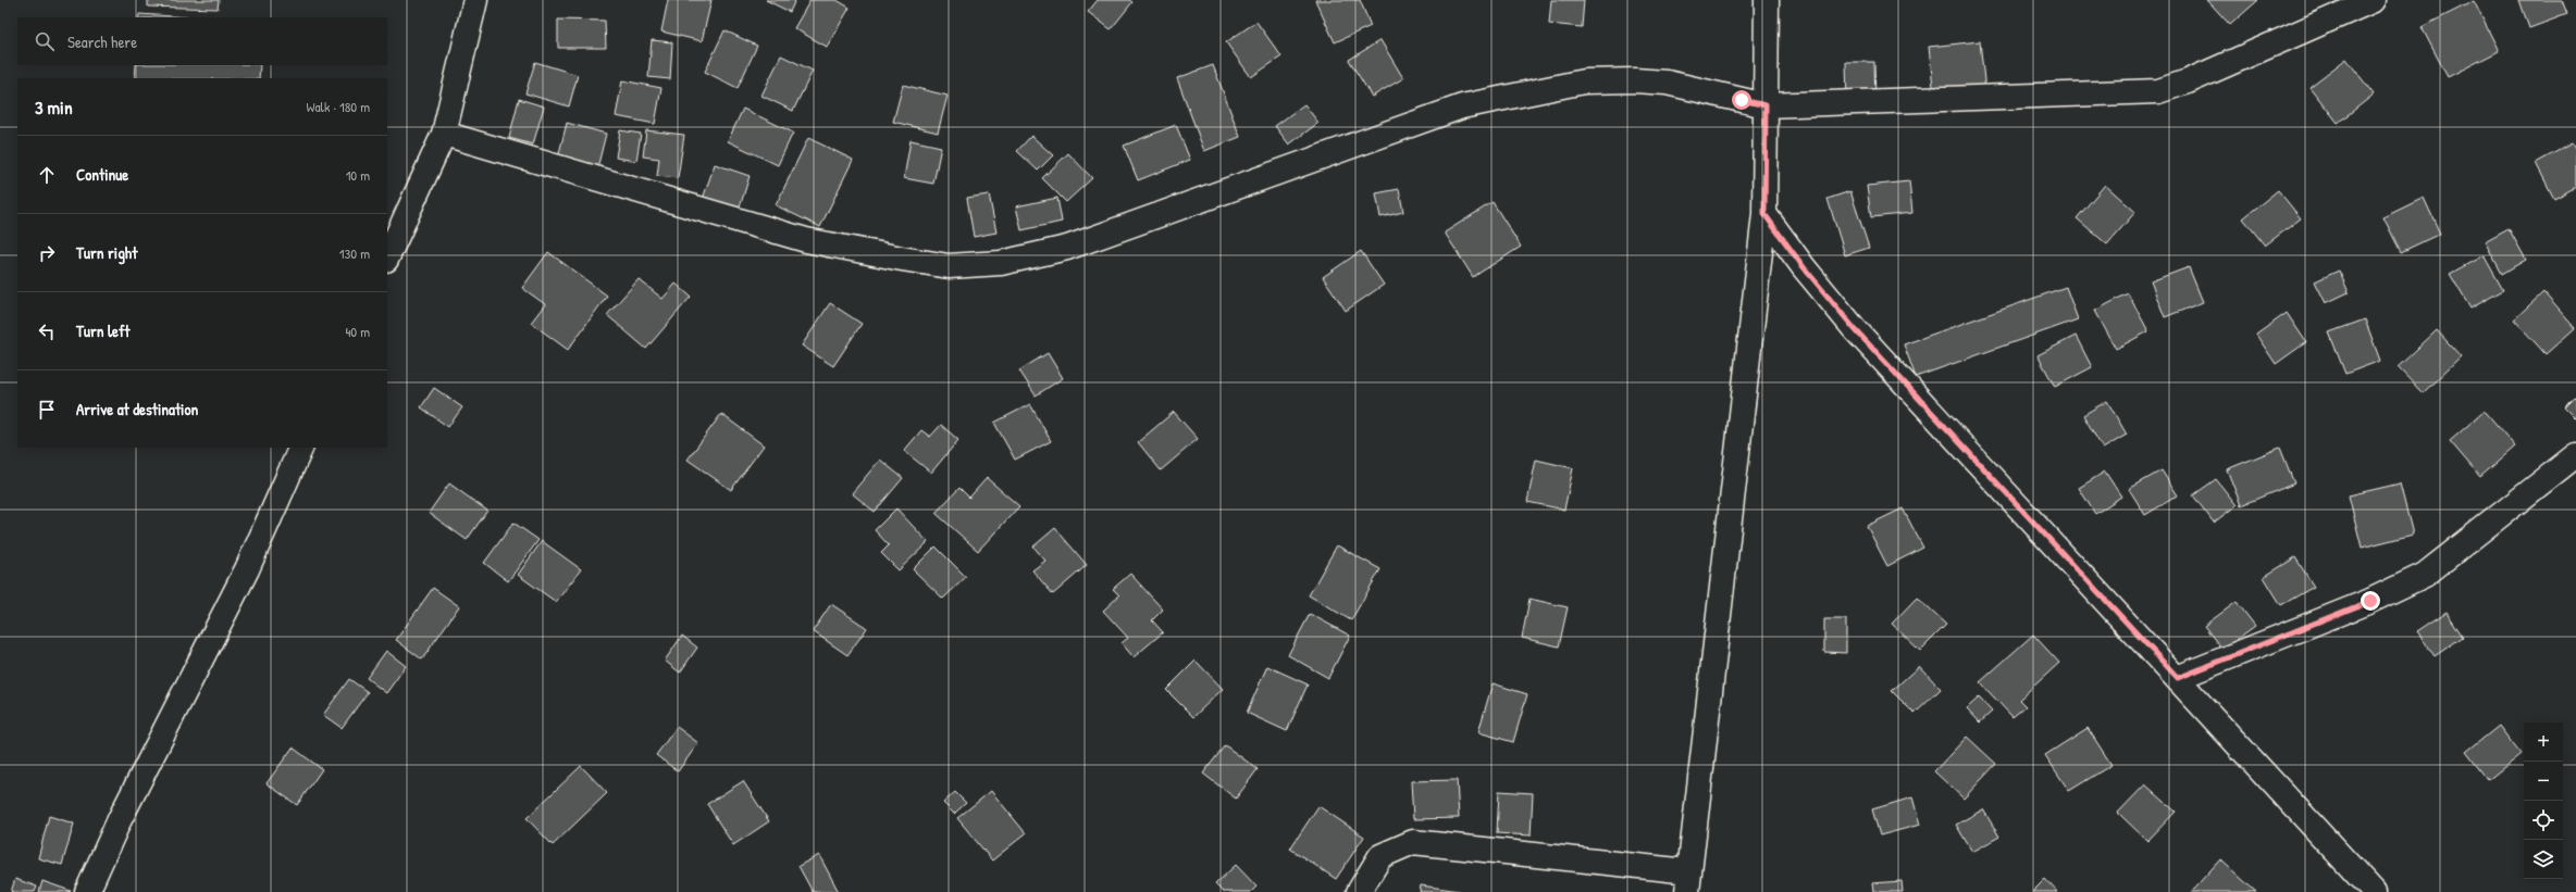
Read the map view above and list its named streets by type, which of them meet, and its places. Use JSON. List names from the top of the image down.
{
  "page": {
    "search": "Search here",
    "heading": ["3 min", "Walk · 180 m"],
    "list": [
      ["Continue", "10 m"],
      ["Turn right", "130 m"],
      ["Turn left", "40 m"],
      "Arrive at destination"
    ],
    "map_buttons": ["+", "−"]
  }
}
